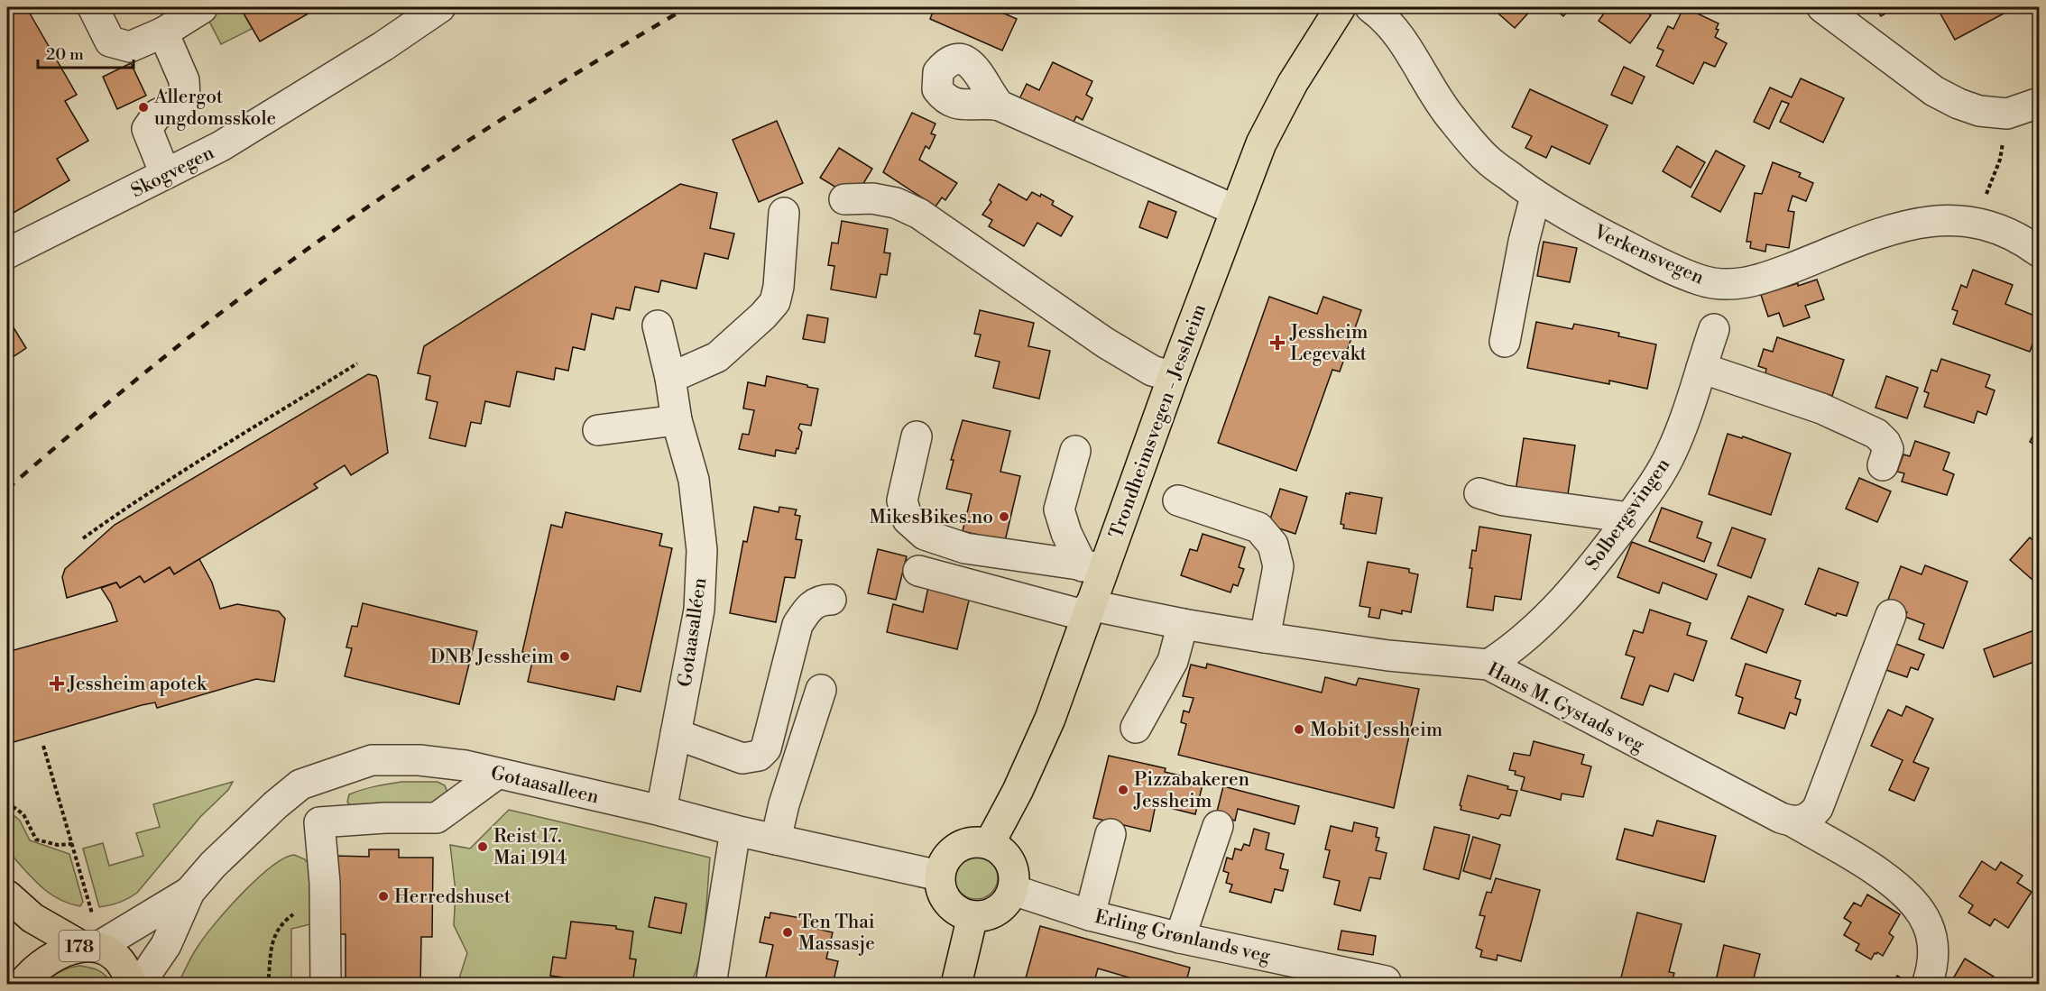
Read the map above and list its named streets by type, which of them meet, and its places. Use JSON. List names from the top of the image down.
{
  "streets": {
    "main road": ["Trondheimsvegen - Jessheim", "178"],
    "street": [
      "Skogvegen",
      "Verkensvegen",
      "Solbergsvingen",
      "Gotaasalléen",
      "Hans M. Gystads veg",
      "Gotaasalleen",
      "Erling Grønlands veg"
    ]
  },
  "crossings": [
    ["Trondheimsvegen - Jessheim", "Hans M. Gystads veg"],
    ["Trondheimsvegen - Jessheim", "Gotaasalleen"],
    ["Trondheimsvegen - Jessheim", "Erling Grønlands veg"],
    ["Solbergsvingen", "Hans M. Gystads veg"],
    ["Gotaasalléen", "Gotaasalleen"],
    ["Gotaasalleen", "Erling Grønlands veg"],
    ["Gotaasalleen", "178"]
  ],
  "places": {
    "other": [
      "Allergot ungdomsskole",
      "MikesBikes.no",
      "DNB Jessheim",
      "Mobit Jessheim",
      "Pizzabakeren Jessheim",
      "Reist 17. Mai 1914",
      "Herredshuset",
      "Ten Thai Massasje"
    ],
    "health": ["Jessheim Legevakt", "Jessheim apotek"]
  },
  "scale_bar": "20 m"
}
